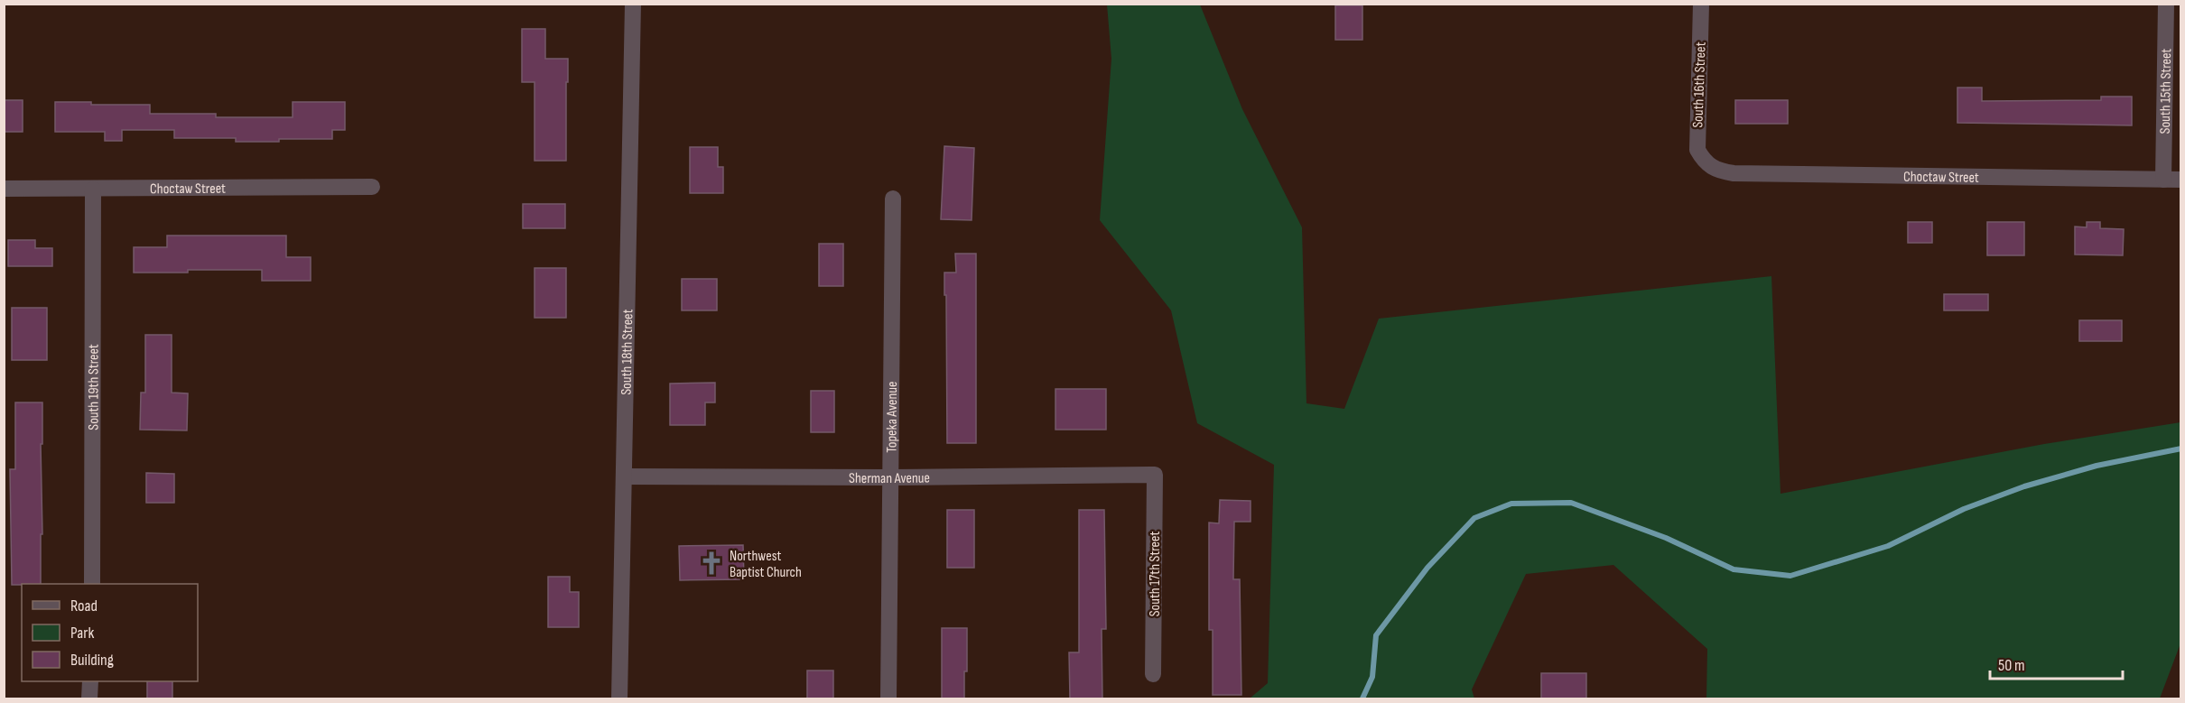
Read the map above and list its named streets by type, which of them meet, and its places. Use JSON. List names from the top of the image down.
{
  "streets": {
    "street": [
      "South 16th Street",
      "South 15th Street",
      "Choctaw Street",
      "South 18th Street",
      "South 19th Street",
      "Topeka Avenue",
      "Sherman Avenue",
      "South 17th Street"
    ]
  },
  "crossings": [
    ["South 16th Street", "Choctaw Street"],
    ["South 15th Street", "Choctaw Street"],
    ["Choctaw Street", "South 19th Street"],
    ["South 18th Street", "Sherman Avenue"],
    ["Topeka Avenue", "Sherman Avenue"],
    ["Sherman Avenue", "South 17th Street"]
  ],
  "places": {
    "church": ["Northwest Baptist Church"]
  },
  "legend": ["Road", "Park", "Building"],
  "scale_bar": "50 m"
}
